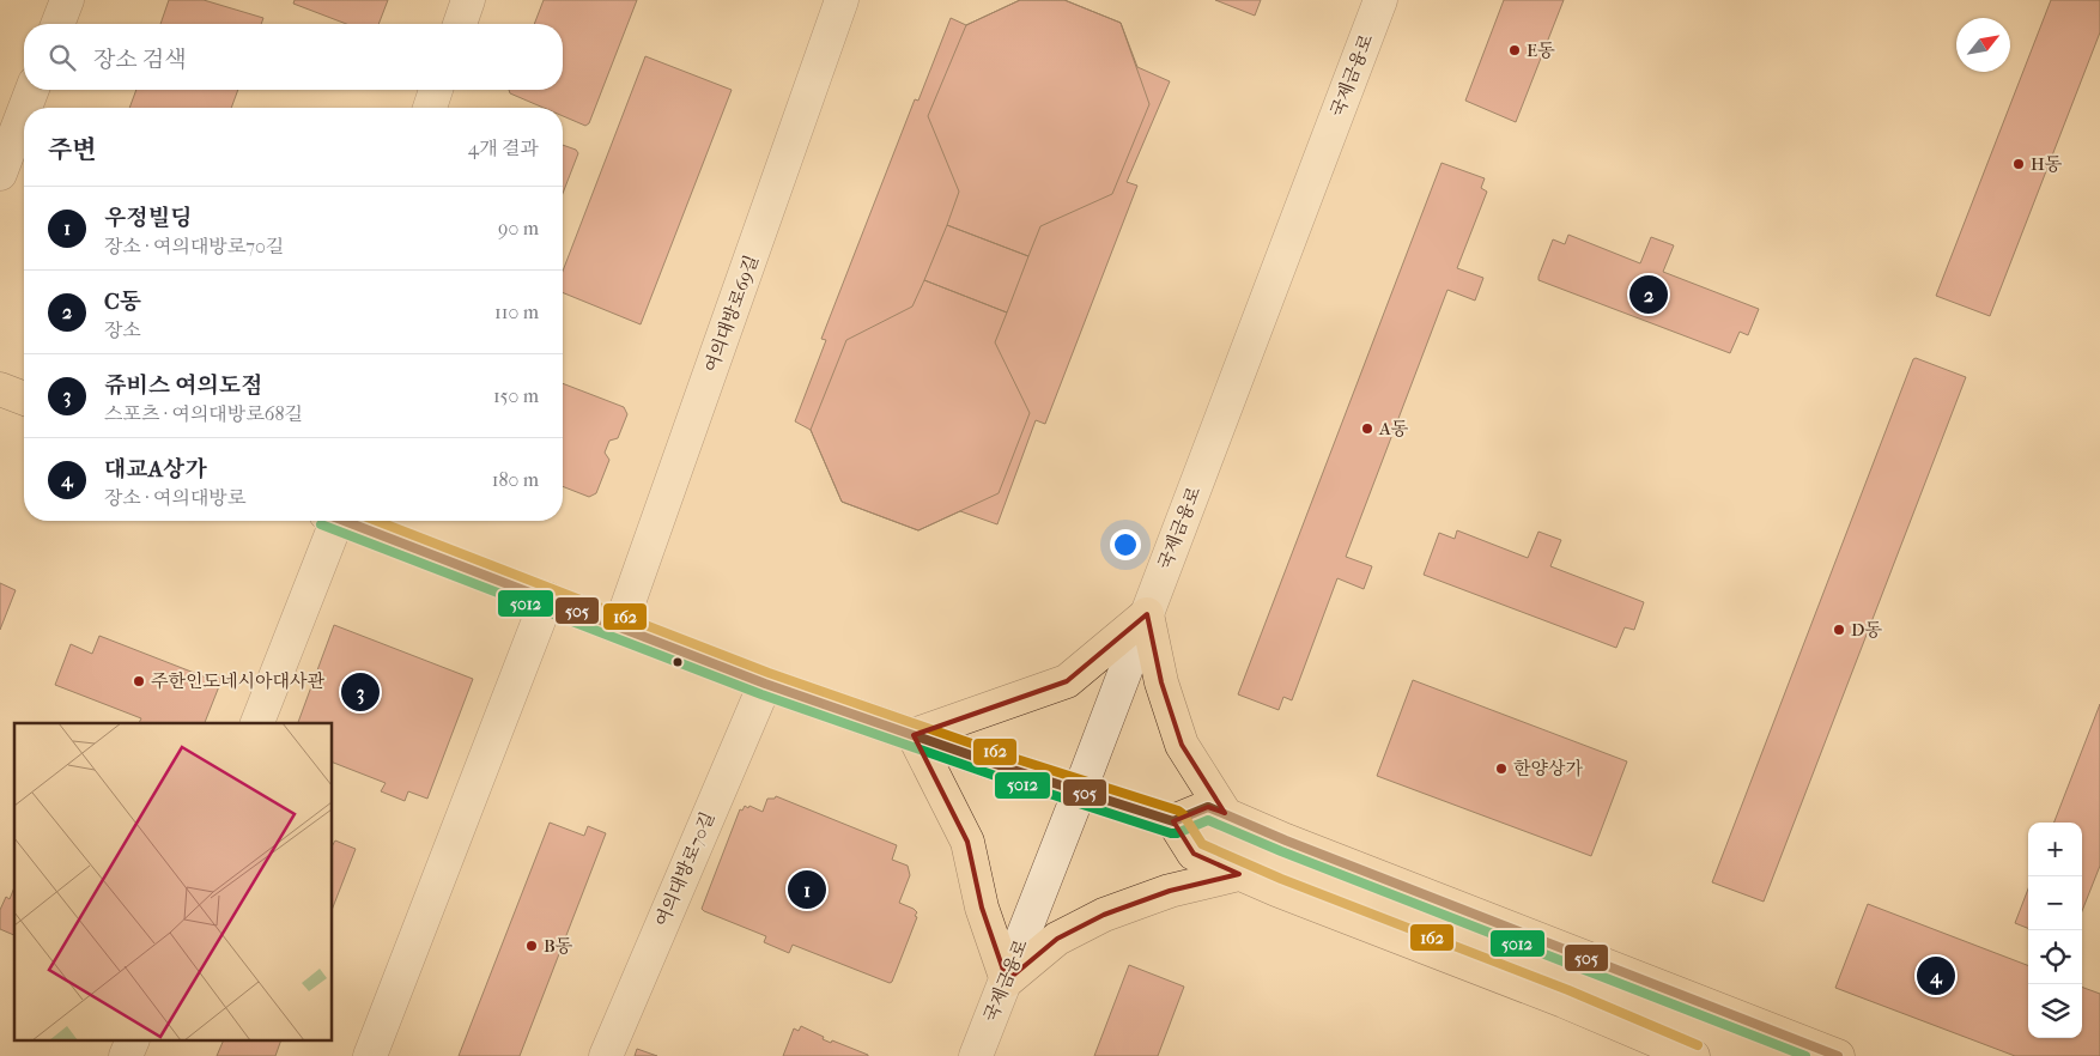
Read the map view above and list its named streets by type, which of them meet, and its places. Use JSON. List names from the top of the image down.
{
  "streets": {
    "street": ["국제금융로", "여의대방로69길", "여의대방로70길"]
  },
  "places": [
    "E동",
    "H동",
    "A동",
    "D동",
    "주한인도네시아대사관",
    "한양상가",
    "B동"
  ],
  "lines": ["transit line 505", "transit line 162", "transit line 5012"],
  "north": "top right",
  "page": {
    "search": "장소 검색",
    "heading": ["주변", "4개 결과"],
    "list": [
      {
        "mark": "1",
        "name": "우정빌딩",
        "note": "장소 · 여의대방로70길",
        "value": "90 m"
      },
      {
        "mark": "2",
        "name": "C동",
        "note": "장소",
        "value": "110 m"
      },
      {
        "mark": "3",
        "name": "쥬비스 여의도점",
        "note": "스포츠 · 여의대방로68길",
        "value": "150 m"
      },
      {
        "mark": "4",
        "name": "대교A상가",
        "note": "장소 · 여의대방로",
        "value": "180 m"
      }
    ],
    "pins": [
      "2",
      "3",
      "1",
      "4"
    ],
    "map_buttons": ["+", "−"]
  }
}
